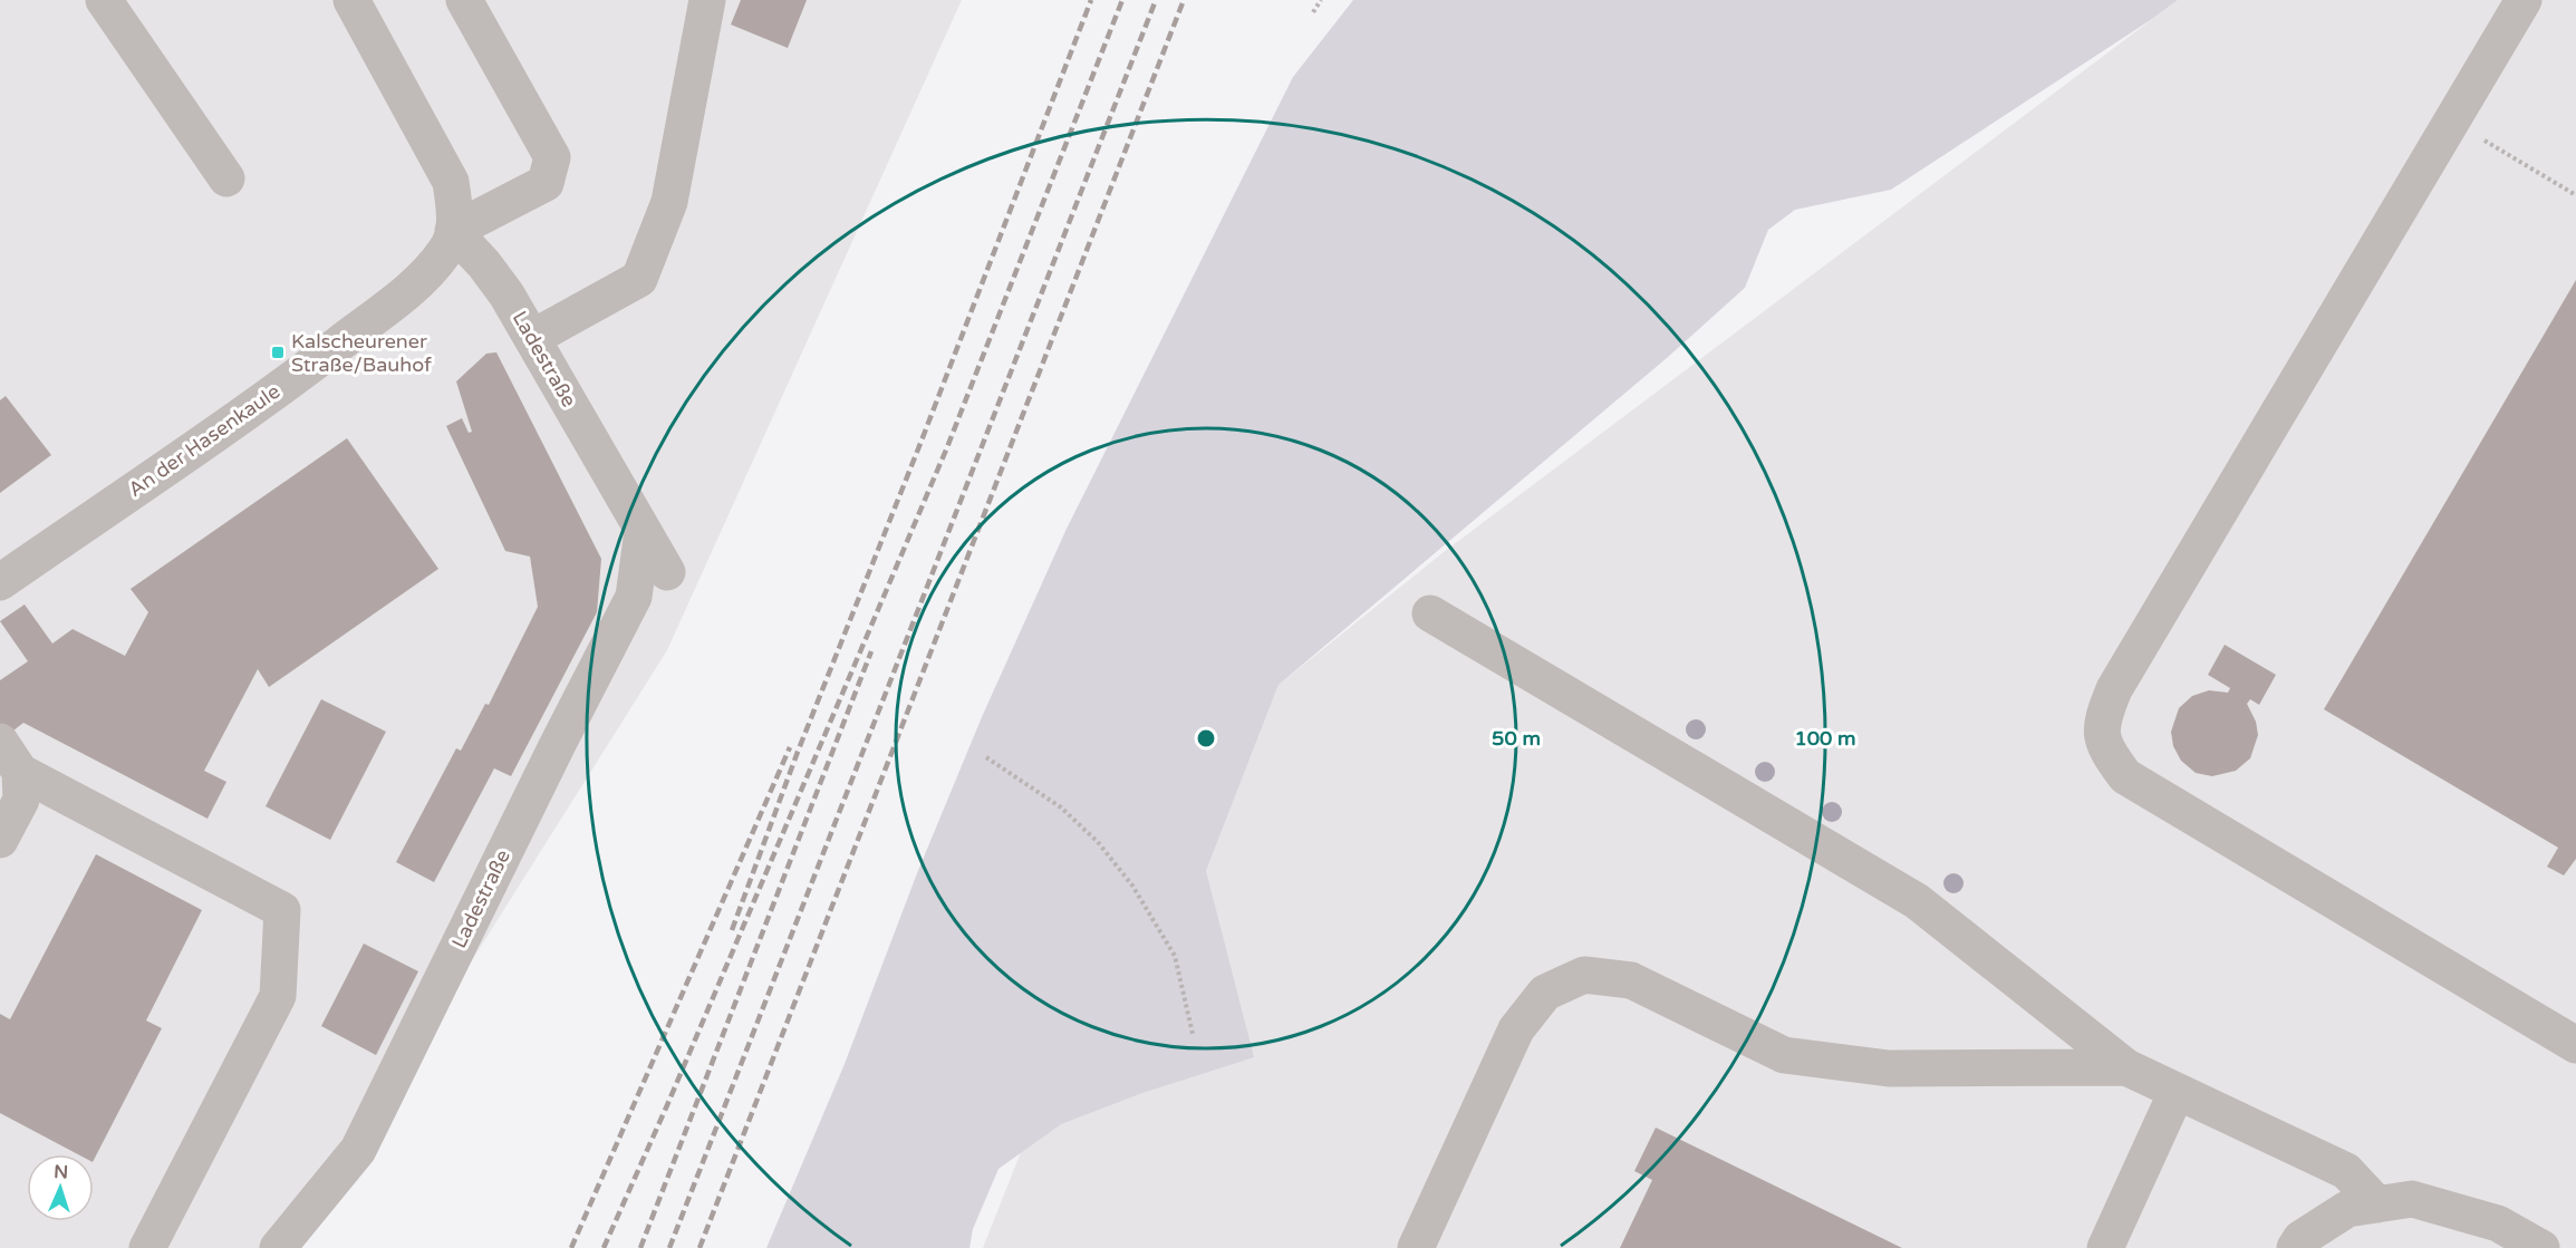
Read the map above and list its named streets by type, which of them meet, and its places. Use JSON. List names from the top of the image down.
{
  "streets": {
    "street": ["Ladestraße", "An der Hasenkaule"]
  },
  "crossings": [
    ["Ladestraße", "An der Hasenkaule"]
  ],
  "places": {
    "transit": ["Kalscheurener Straße/Bauhof"]
  },
  "north": "top",
  "rings": ["50 m", "100 m"]
}
